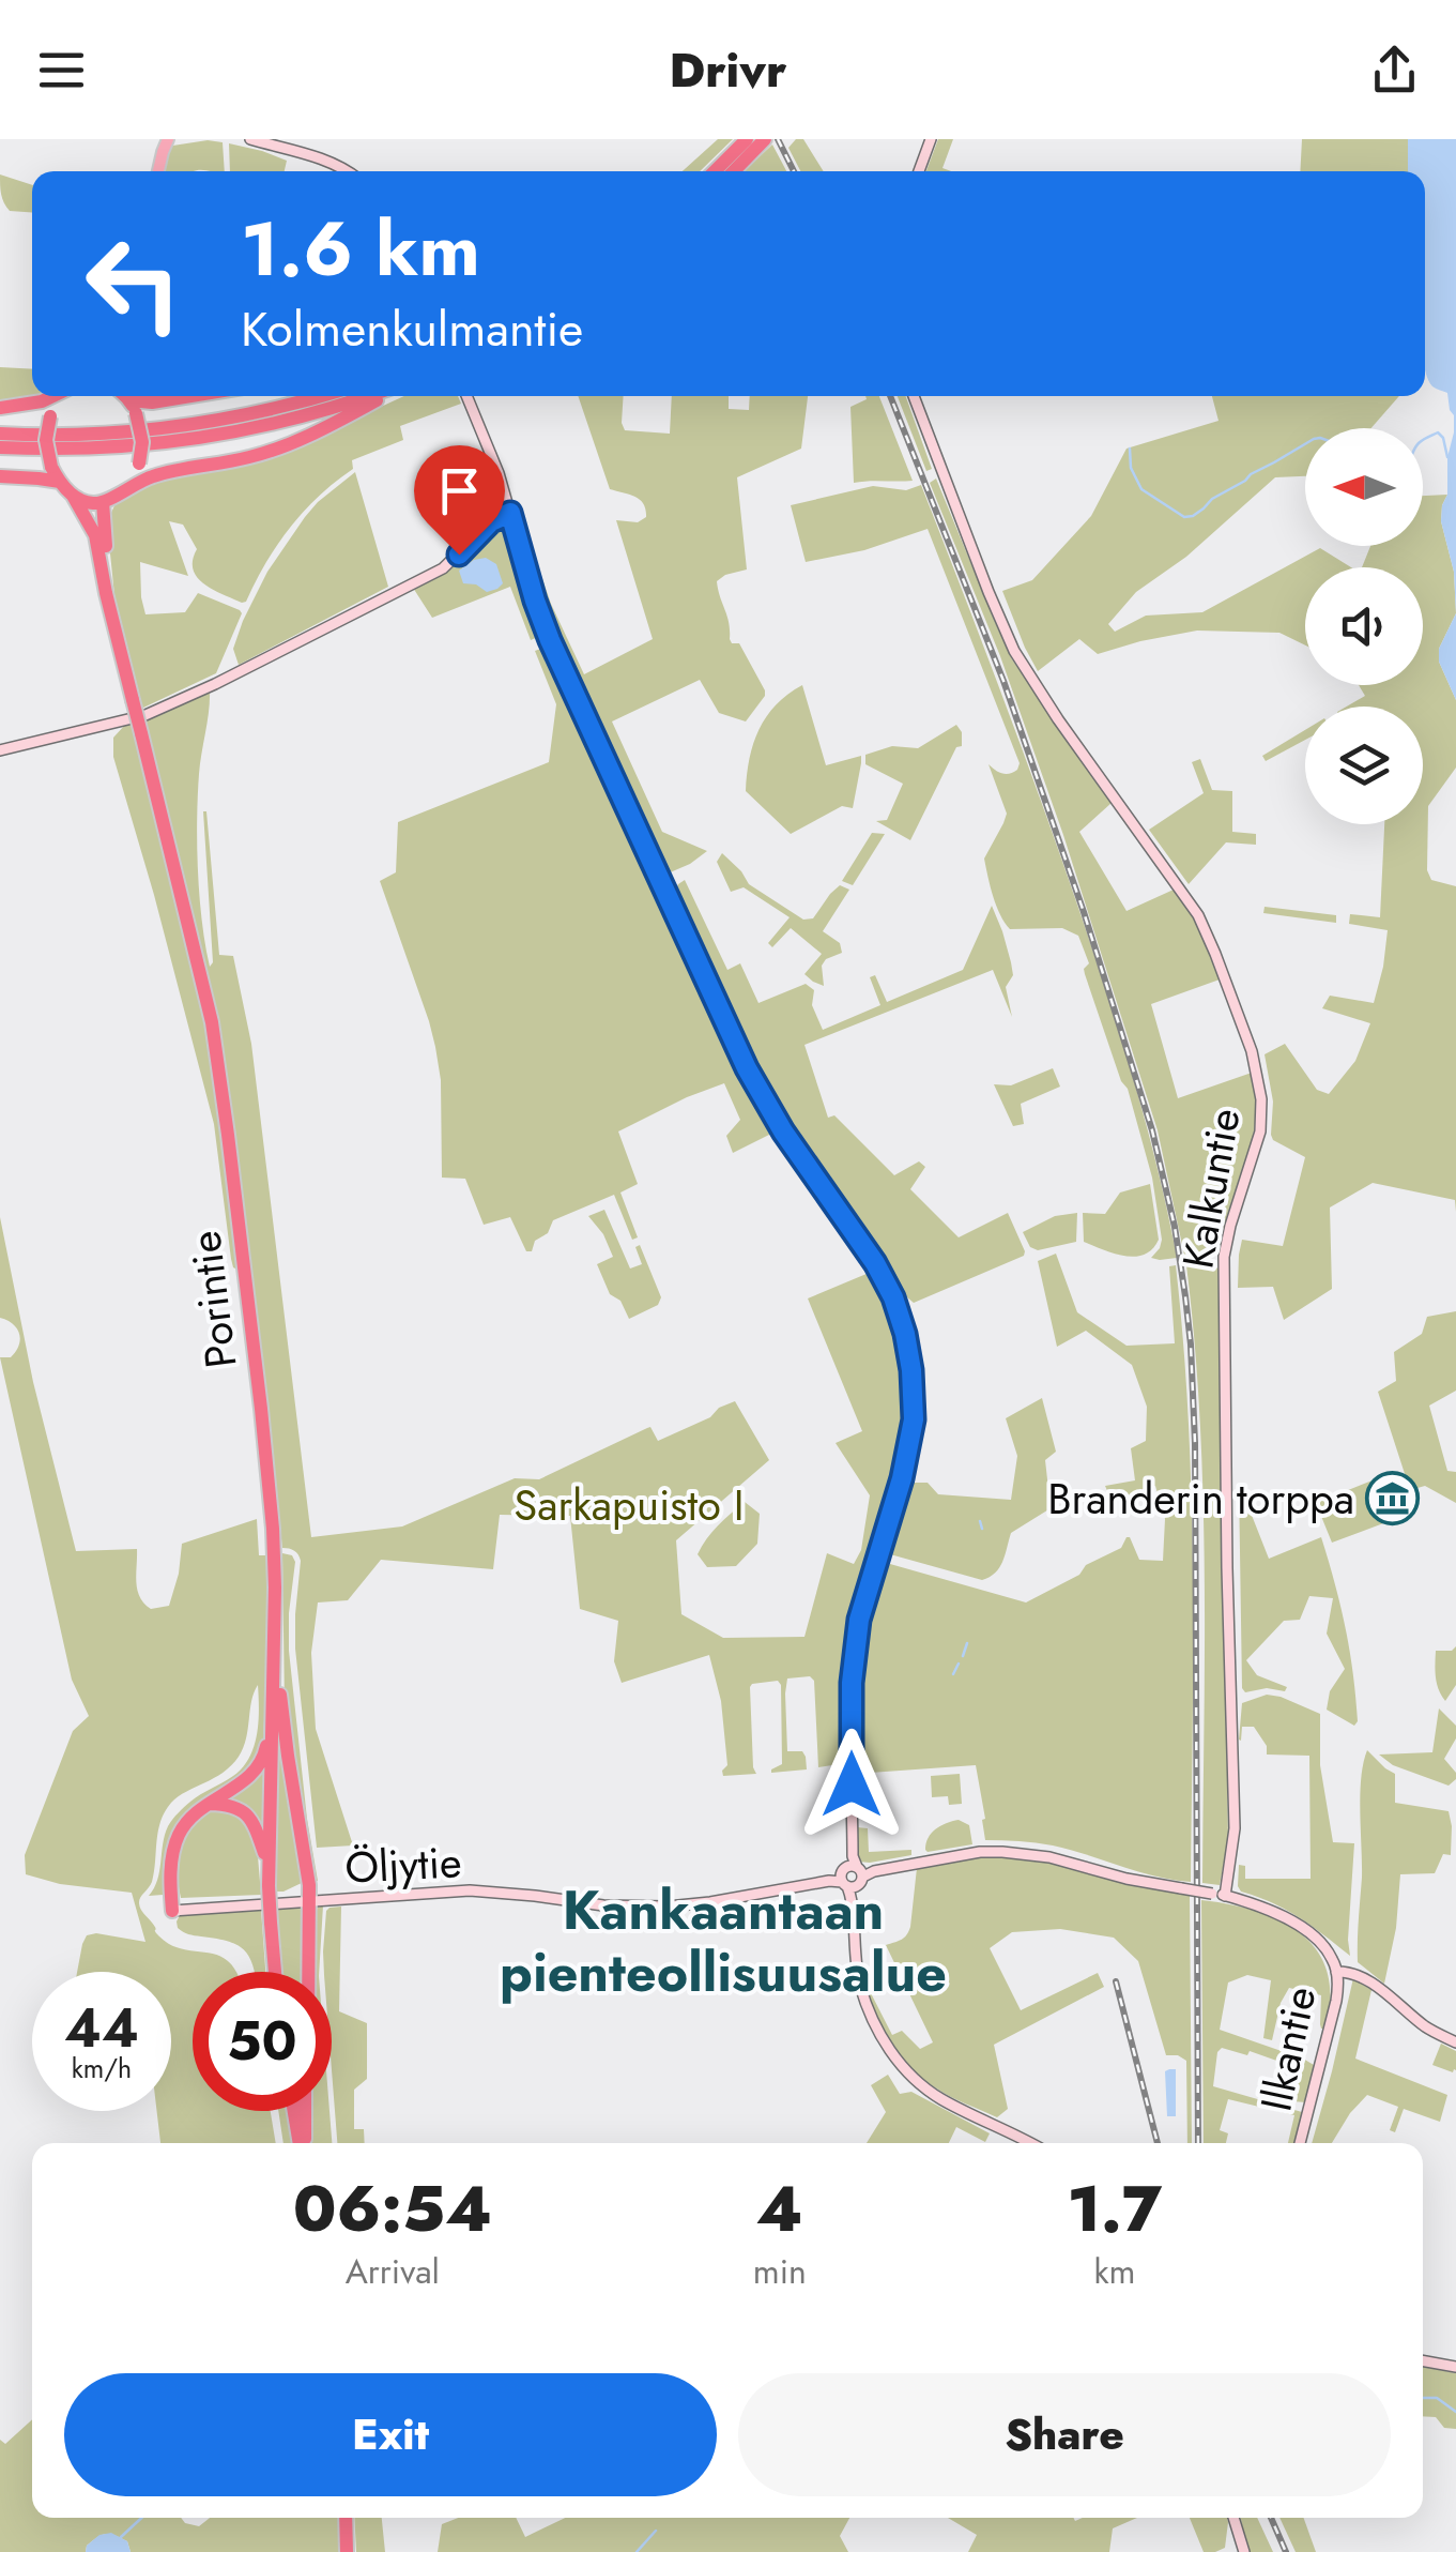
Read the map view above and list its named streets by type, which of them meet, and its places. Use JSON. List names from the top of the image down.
{
  "streets": {
    "highway": ["Porintie"],
    "main road": ["Kalkuntie", "Öljytie", "Ilkantie"]
  },
  "crossings": [
    ["Kalkuntie", "Öljytie"],
    ["Kalkuntie", "Ilkantie"],
    ["Öljytie", "Ilkantie"]
  ],
  "districts": ["Kankaantaan pienteollisuusalue"],
  "parks": ["Sarkapuisto I"],
  "places": {
    "museum": ["Branderin torppa"]
  },
  "north": "left",
  "page": {
    "header": "Drivr",
    "turn": ["1.6 km", "Kolmenkulmantie"],
    "speed": "44 km/h",
    "limit": "50",
    "eta": [
      "06:54",
      "Arrival",
      "4",
      "min",
      "1.7",
      "km"
    ],
    "buttons": ["Exit", "Share"]
  }
}
